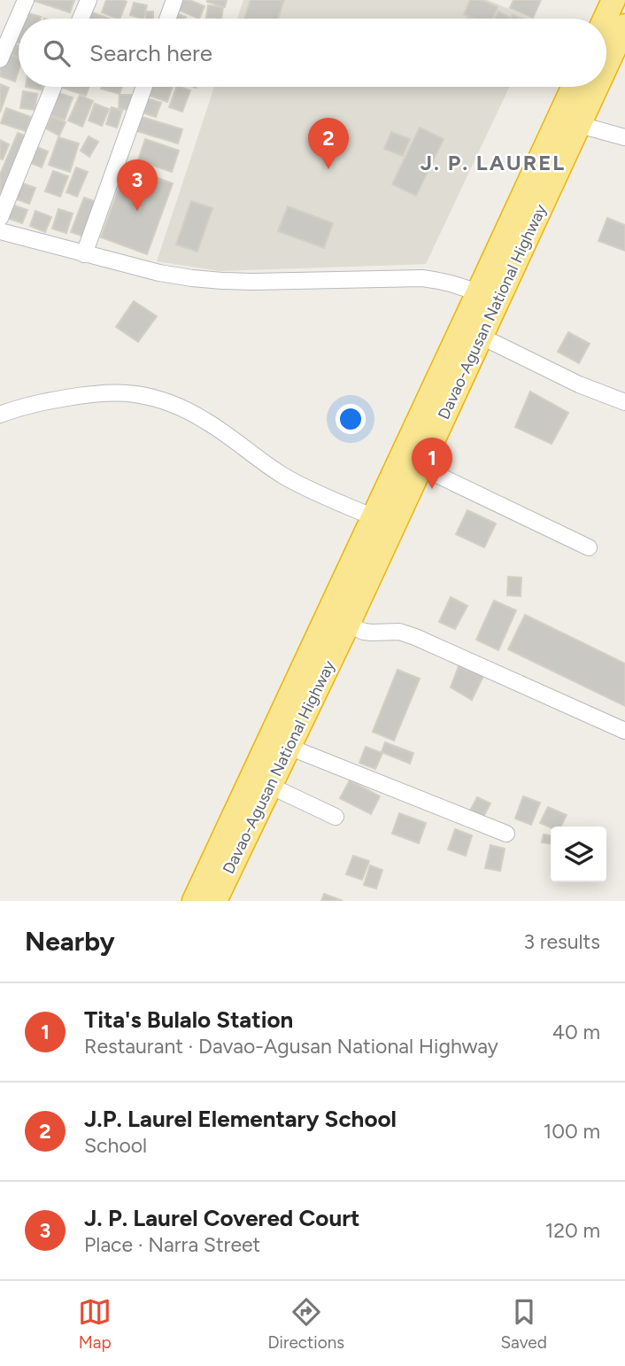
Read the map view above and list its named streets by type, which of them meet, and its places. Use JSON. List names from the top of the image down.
{
  "streets": {
    "highway": ["Davao-Agusan National Highway"]
  },
  "districts": ["J. P. LAUREL"],
  "page": {
    "search": "Search here",
    "pins": ["2", "3", "1"],
    "heading": ["Nearby", "3 results"],
    "list": [
      {
        "mark": "1",
        "name": "Tita's Bulalo Station",
        "note": "Restaurant · Davao-Agusan National Highway",
        "value": "40 m"
      },
      {
        "mark": "2",
        "name": "J.P. Laurel Elementary School",
        "note": "School",
        "value": "100 m"
      },
      {
        "mark": "3",
        "name": "J. P. Laurel Covered Court",
        "note": "Place · Narra Street",
        "value": "120 m"
      }
    ],
    "nav": ["Map", "Directions", "Saved"]
  }
}
